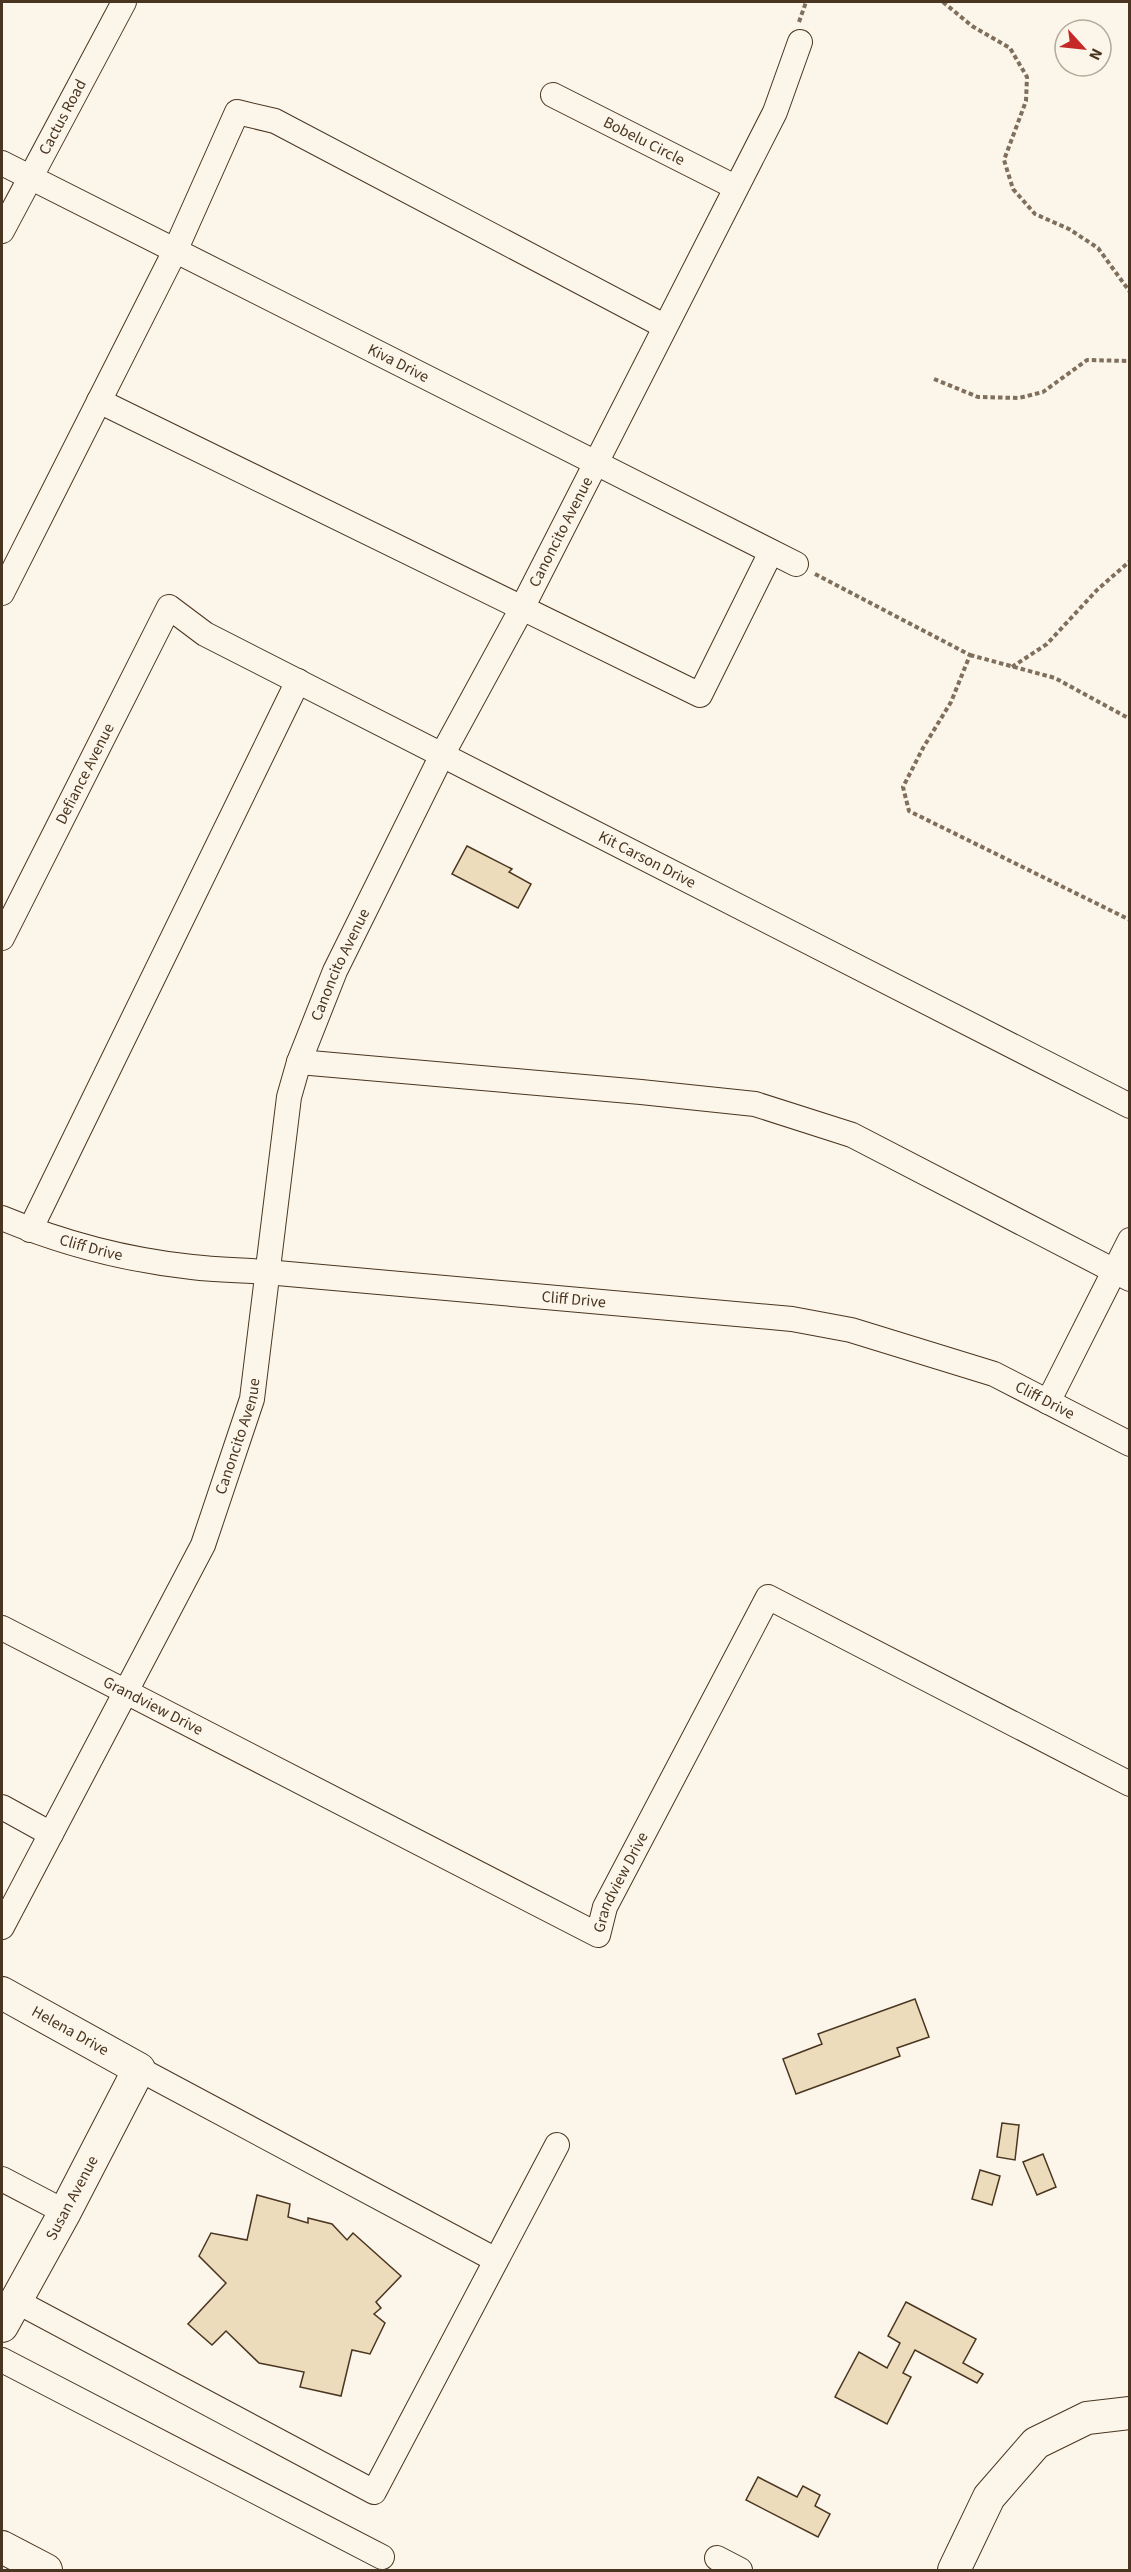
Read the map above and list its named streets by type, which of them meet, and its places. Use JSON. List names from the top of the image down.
{
  "streets": {
    "main road": ["Helena Drive", "Susan Avenue"],
    "street": [
      "Cactus Road",
      "Bobelu Circle",
      "Kiva Drive",
      "Canoncito Avenue",
      "Defiance Avenue",
      "Kit Carson Drive",
      "Cliff Drive",
      "Grandview Drive"
    ]
  },
  "crossings": [
    ["Cactus Road", "Kiva Drive"],
    ["Bobelu Circle", "Canoncito Avenue"],
    ["Kiva Drive", "Canoncito Avenue"],
    ["Canoncito Avenue", "Kit Carson Drive"],
    ["Canoncito Avenue", "Cliff Drive"],
    ["Canoncito Avenue", "Grandview Drive"],
    ["Defiance Avenue", "Kit Carson Drive"],
    ["Helena Drive", "Susan Avenue"]
  ],
  "north": "bottom right"
}
